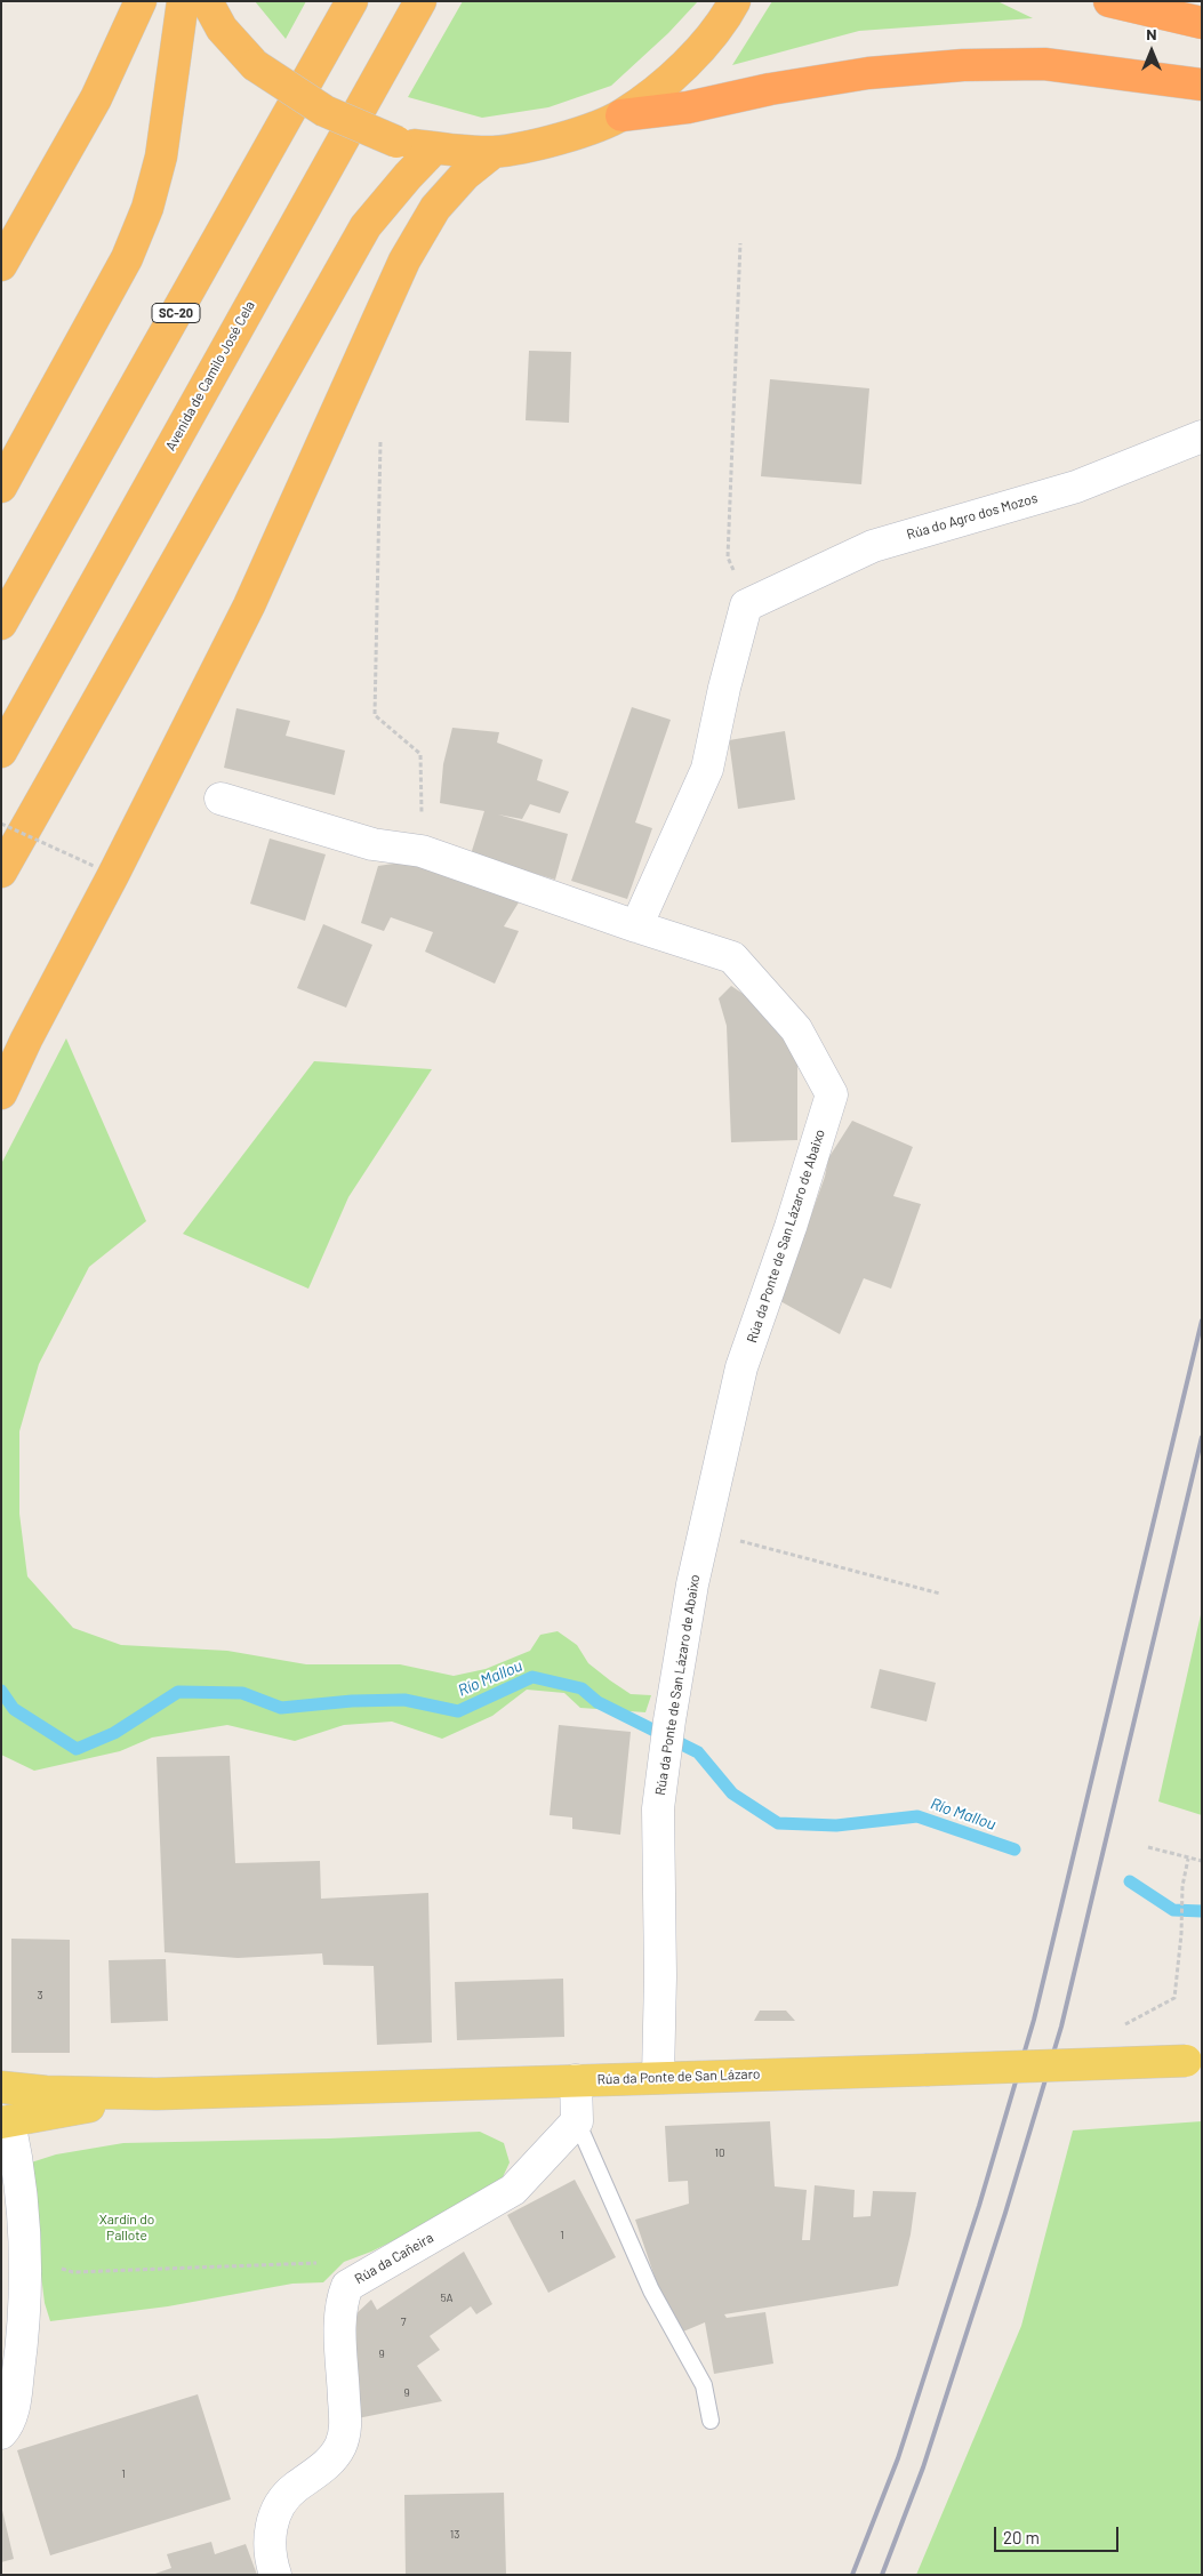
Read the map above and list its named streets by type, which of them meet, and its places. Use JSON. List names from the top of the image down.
{
  "streets": {
    "highway": ["SC-20", "Avenida de Camilo José Cela"],
    "main road": ["Rúa da Ponte de San Lázaro"],
    "street": ["Rúa do Agro dos Mozos", "Rúa da Ponte de San Lázaro de Abaixo", "Rúa da Cañeira"]
  },
  "crossings": [
    ["Rúa da Ponte de San Lázaro de Abaixo", "Rúa da Ponte de San Lázaro"]
  ],
  "water": ["Río Mallou"],
  "parks": ["Xardín do Pallote"],
  "house_numbers": [
    "3",
    "10",
    "1",
    "5A",
    "7",
    "9",
    "9",
    "1",
    "13"
  ],
  "scale_bar": "20 m",
  "north": "top"
}
